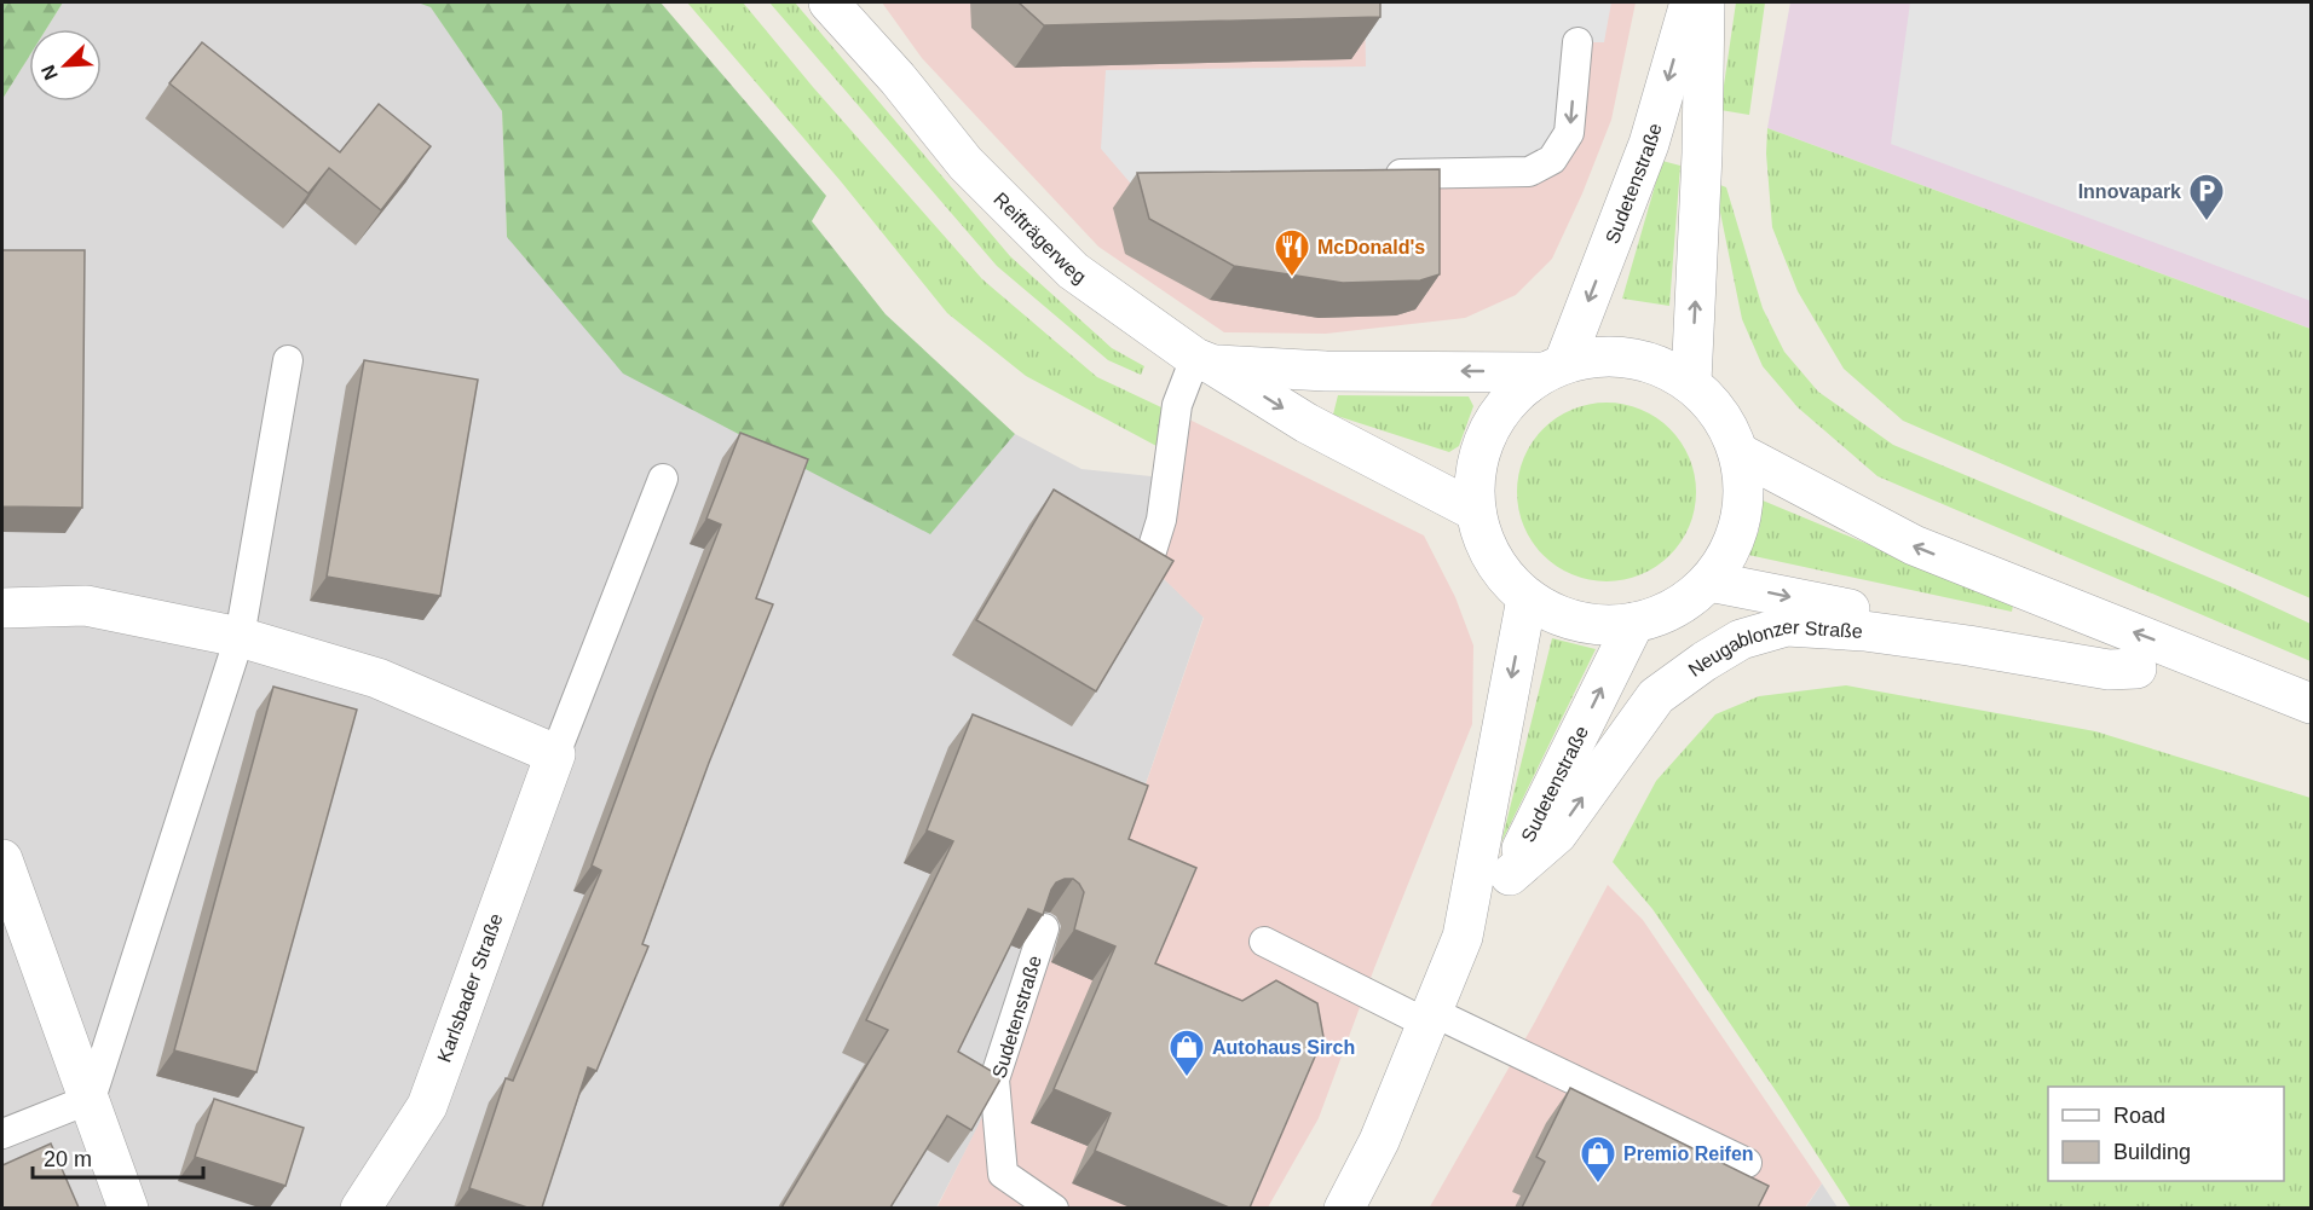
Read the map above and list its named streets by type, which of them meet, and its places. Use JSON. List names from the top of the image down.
{
  "streets": {
    "street": [
      "Sudetenstraße",
      "Reifträgerweg",
      "Neugablonzer Straße",
      "Karlsbader Straße"
    ]
  },
  "crossings": [
    ["Sudetenstraße", "Neugablonzer Straße"]
  ],
  "places": {
    "parking": ["Innovapark"],
    "restaurant": ["McDonald's"],
    "shop": ["Autohaus Sirch", "Premio Reifen"]
  },
  "legend": ["Road", "Building"],
  "scale_bar": "20 m",
  "north": "bottom left"
}
